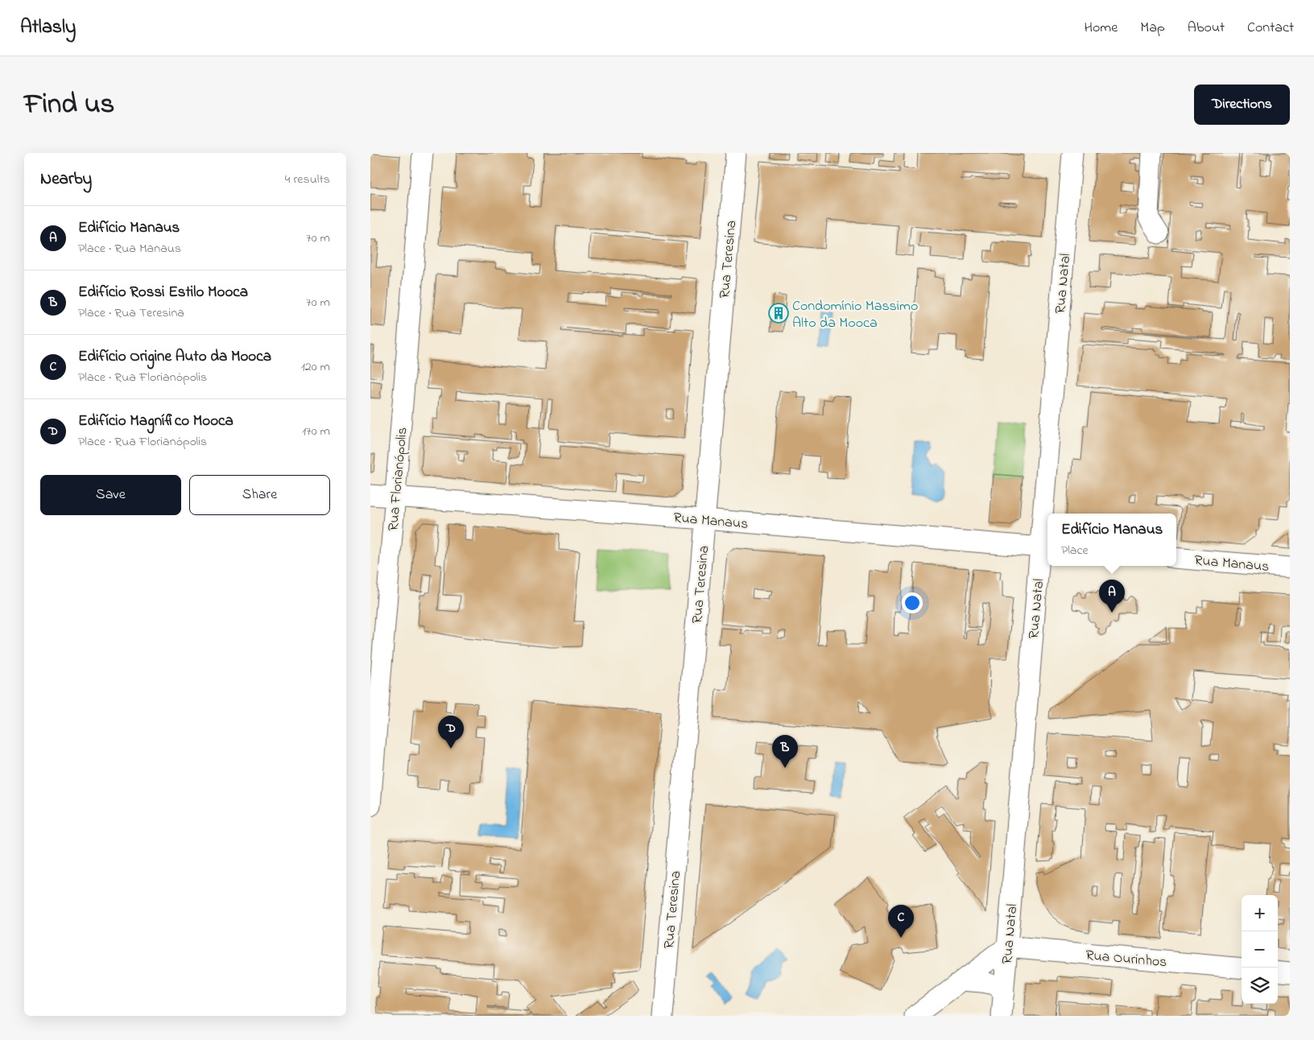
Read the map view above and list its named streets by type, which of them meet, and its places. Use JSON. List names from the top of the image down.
{
  "streets": {
    "street": [
      "Rua Teresina",
      "Rua Natal",
      "Rua Florianópolis",
      "Rua Manaus",
      "Rua Ourinhos"
    ]
  },
  "crossings": [
    ["Rua Teresina", "Rua Manaus"],
    ["Rua Natal", "Rua Manaus"],
    ["Rua Natal", "Rua Ourinhos"],
    ["Rua Florianópolis", "Rua Manaus"]
  ],
  "places": {
    "building": ["Condomínio Massimo Alto da Mooca"]
  },
  "page": {
    "header": "Atlasly",
    "nav": [
      "Home",
      "Map",
      "About",
      "Contact"
    ],
    "title": "Find us",
    "buttons": [
      "Directions",
      ["Save", "Share"]
    ],
    "heading": ["Nearby", "4 results"],
    "list": [
      {
        "mark": "A",
        "name": "Edifício Manaus",
        "note": "Place · Rua Manaus",
        "value": "70 m"
      },
      {
        "mark": "B",
        "name": "Edifício Rossi Estilo Mooca",
        "note": "Place · Rua Teresina",
        "value": "70 m"
      },
      {
        "mark": "C",
        "name": "Edifício Origine Auto da Mooca",
        "note": "Place · Rua Florianópolis",
        "value": "120 m"
      },
      {
        "mark": "D",
        "name": "Edifício Magnífico Mooca",
        "note": "Place · Rua Florianópolis",
        "value": "170 m"
      }
    ],
    "popup": ["Edifício Manaus", "Place"],
    "pins": [
      "A",
      "D",
      "B",
      "C"
    ],
    "map_buttons": ["+", "−"]
  }
}
